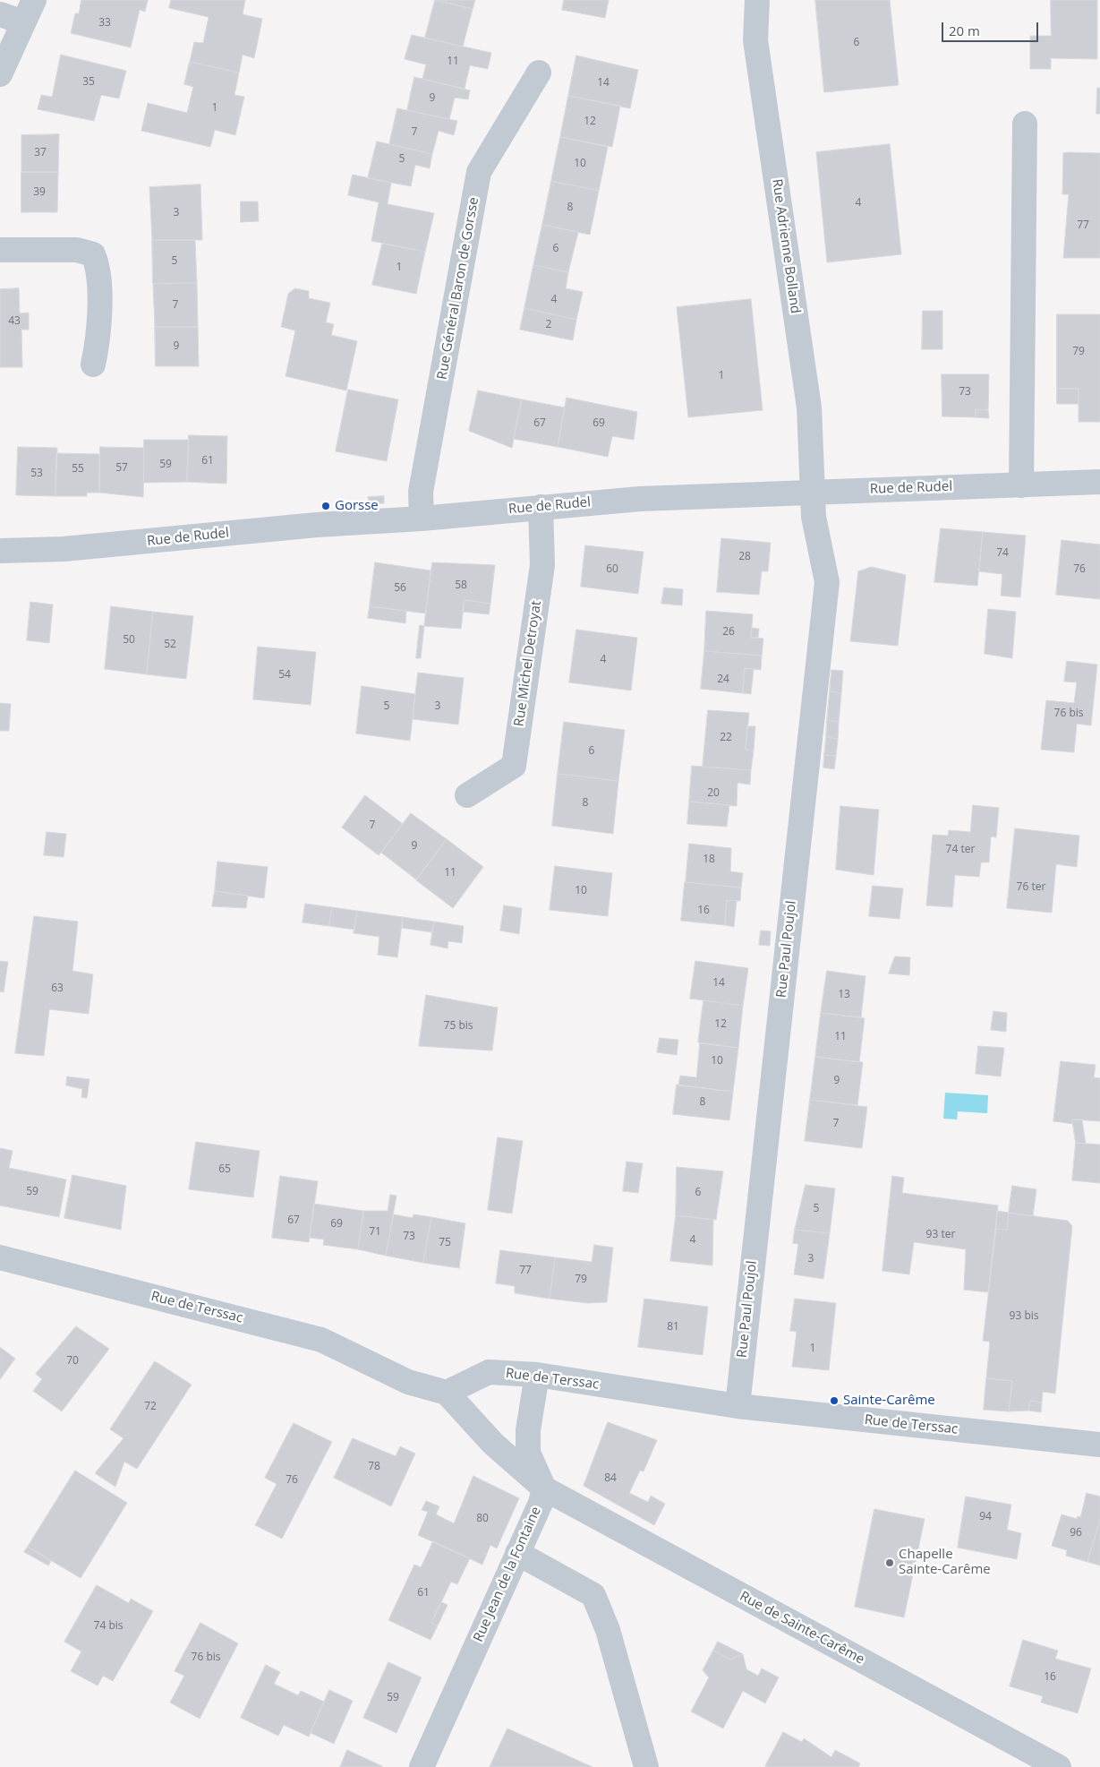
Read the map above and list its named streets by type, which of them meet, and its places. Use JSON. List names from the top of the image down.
{
  "streets": {
    "street": [
      "Rue Adrienne Bolland",
      "Rue Général Baron de Gorsse",
      "Rue de Rudel",
      "Rue Michel Detroyat",
      "Rue Paul Poujol",
      "Rue de Terssac",
      "Rue Jean de la Fontaine",
      "Rue de Sainte-Carême"
    ]
  },
  "crossings": [
    ["Rue Adrienne Bolland", "Rue de Rudel"],
    ["Rue Adrienne Bolland", "Rue Paul Poujol"],
    ["Rue Général Baron de Gorsse", "Rue de Rudel"],
    ["Rue de Rudel", "Rue Michel Detroyat"],
    ["Rue de Rudel", "Rue Paul Poujol"],
    ["Rue Paul Poujol", "Rue de Terssac"],
    ["Rue de Terssac", "Rue de Sainte-Carême"],
    ["Rue Jean de la Fontaine", "Rue de Sainte-Carême"]
  ],
  "places": ["Gorsse", "Sainte-Carême", "Chapelle Sainte-Carême"],
  "house_numbers": [
    "33",
    "6",
    "11",
    "35",
    "14",
    "9",
    "1",
    "12",
    "7",
    "37",
    "5",
    "10",
    "39",
    "4",
    "8",
    "3",
    "77",
    "6",
    "5",
    "1",
    "4",
    "7",
    "43",
    "2",
    "9",
    "79",
    "1",
    "73",
    "67",
    "69",
    "61",
    "59",
    "57",
    "55",
    "53",
    "74",
    "28",
    "60",
    "76",
    "58",
    "56",
    "26",
    "50",
    "52",
    "4",
    "54",
    "24",
    "5",
    "3",
    "76 bis",
    "22",
    "6",
    "20",
    "8",
    "7",
    "9",
    "74 ter",
    "18",
    "11",
    "76 ter",
    "10",
    "16",
    "14",
    "63",
    "13",
    "12",
    "75 bis",
    "11",
    "10",
    "9",
    "8",
    "7",
    "65",
    "59",
    "6",
    "5",
    "67",
    "69",
    "71",
    "93 ter",
    "73",
    "4",
    "75",
    "3",
    "77",
    "79",
    "93 bis",
    "81",
    "1",
    "70",
    "72",
    "78",
    "84",
    "76",
    "94",
    "80",
    "96",
    "61",
    "74 bis",
    "76 bis",
    "16",
    "59"
  ],
  "scale_bar": "20 m"
}
